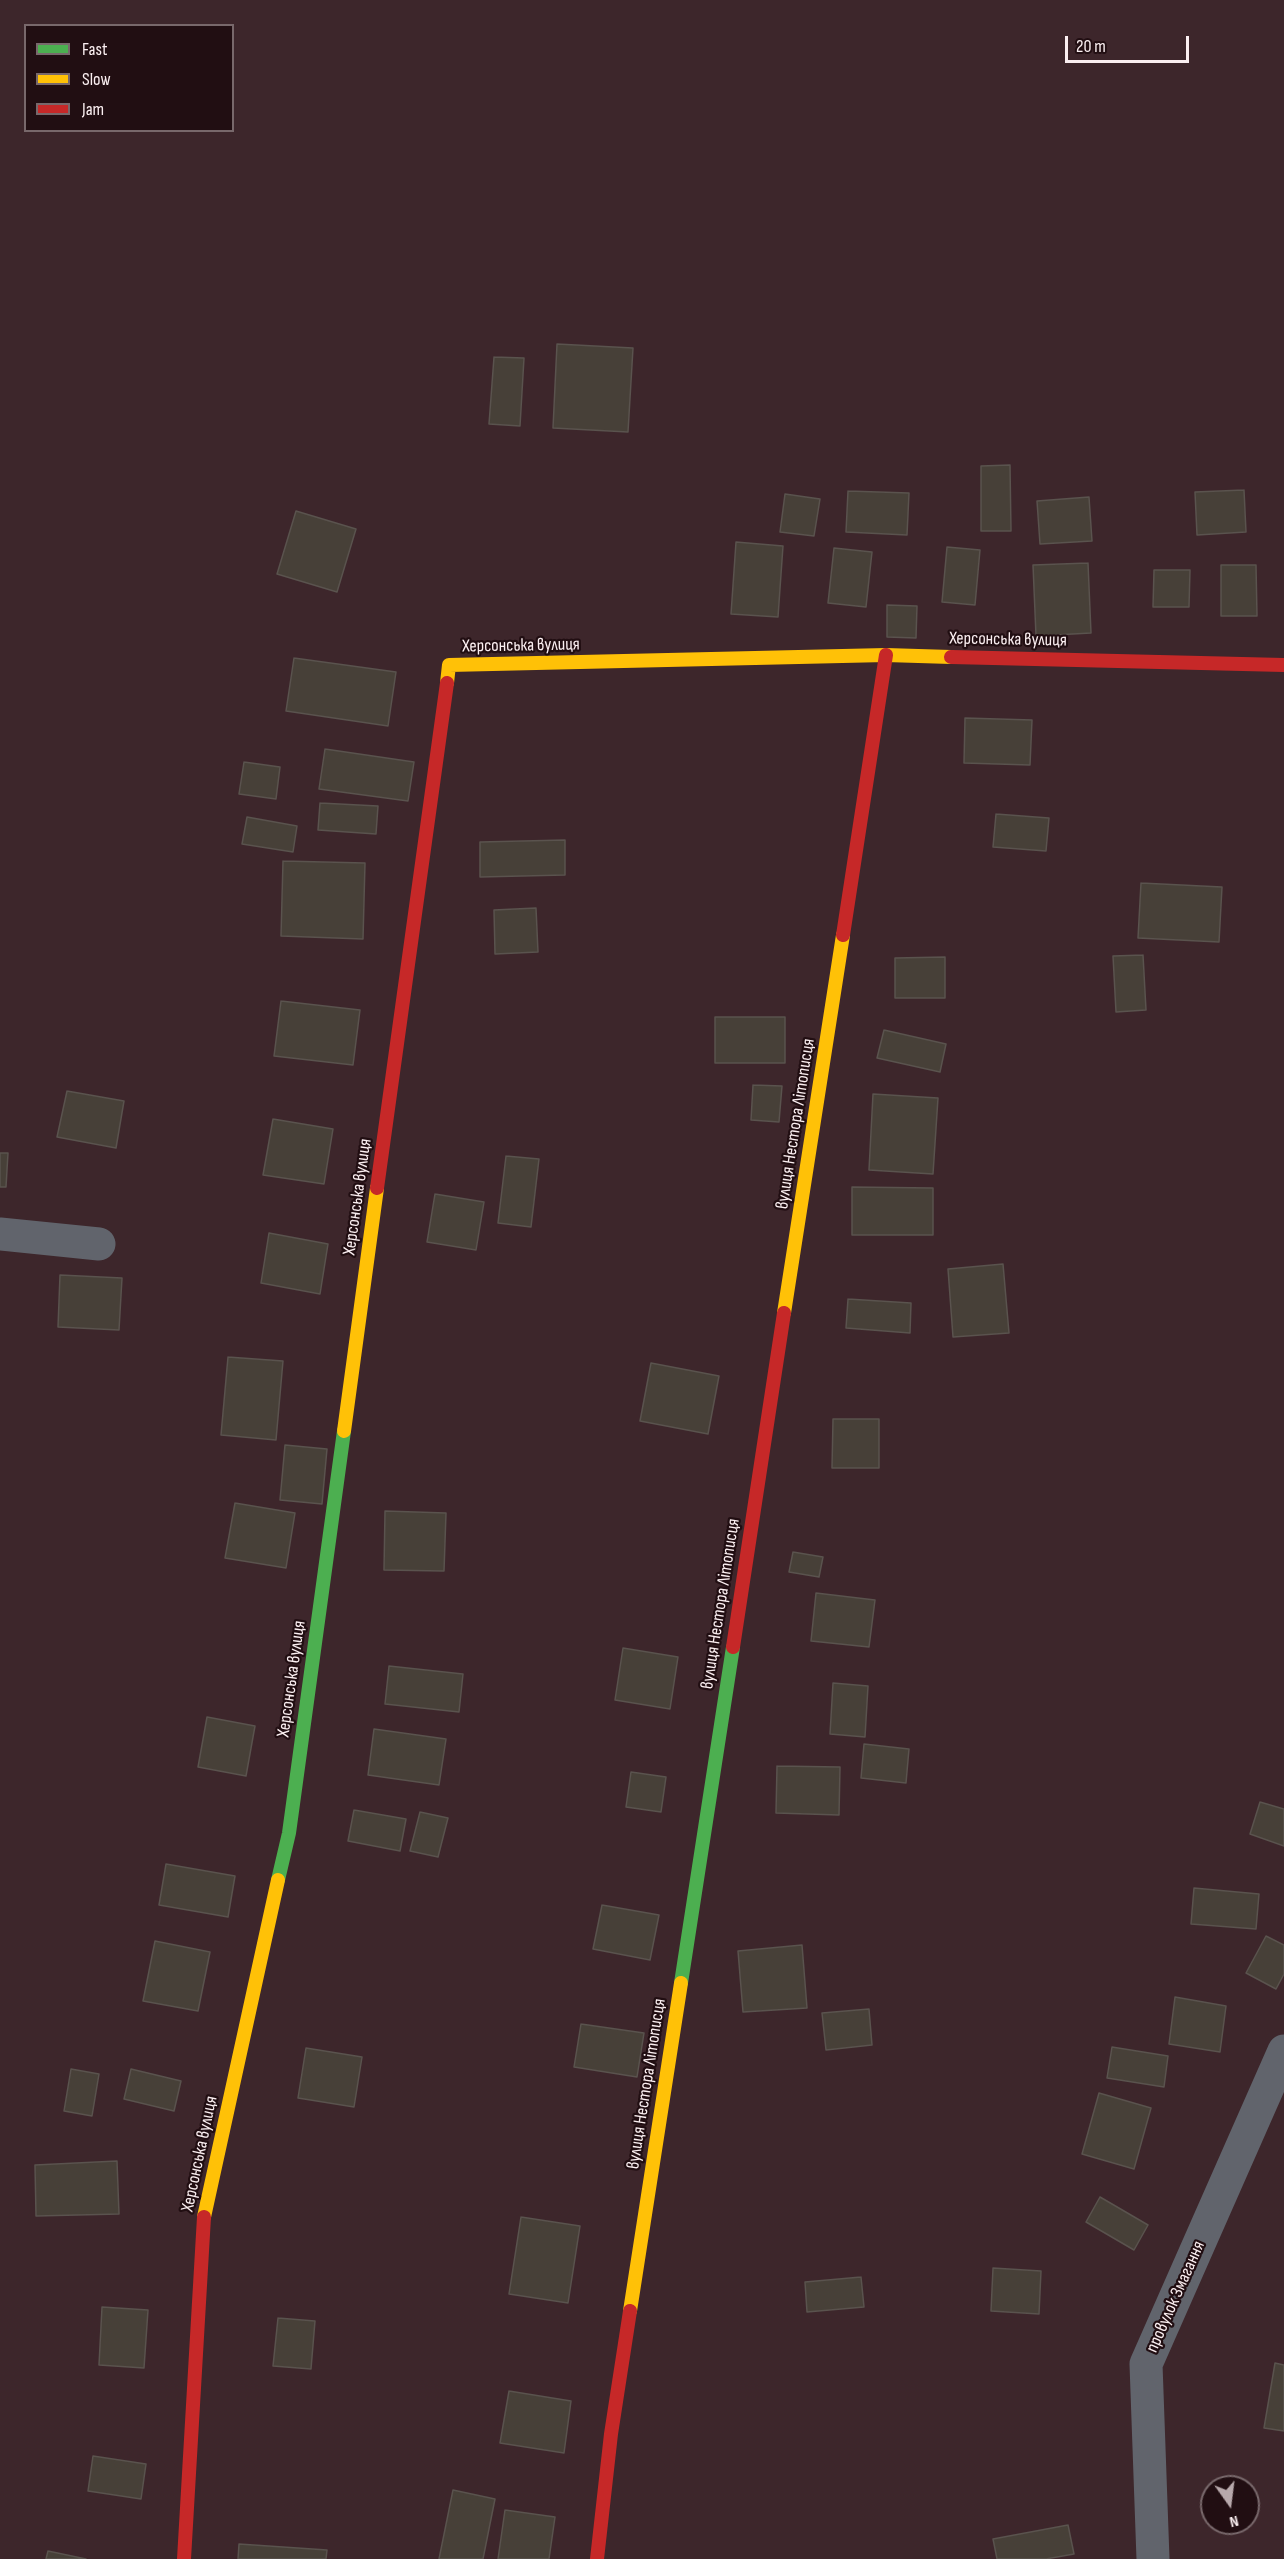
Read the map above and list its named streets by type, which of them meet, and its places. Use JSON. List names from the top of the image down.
{
  "streets": {
    "street": ["Херсонська вулиця", "вулиця Нестора Літописця", "провулок Змагання"]
  },
  "crossings": [
    ["Херсонська вулиця", "вулиця Нестора Літописця"]
  ],
  "legend": ["Fast", "Slow", "Jam"],
  "scale_bar": "20 m",
  "north": "bottom"
}
